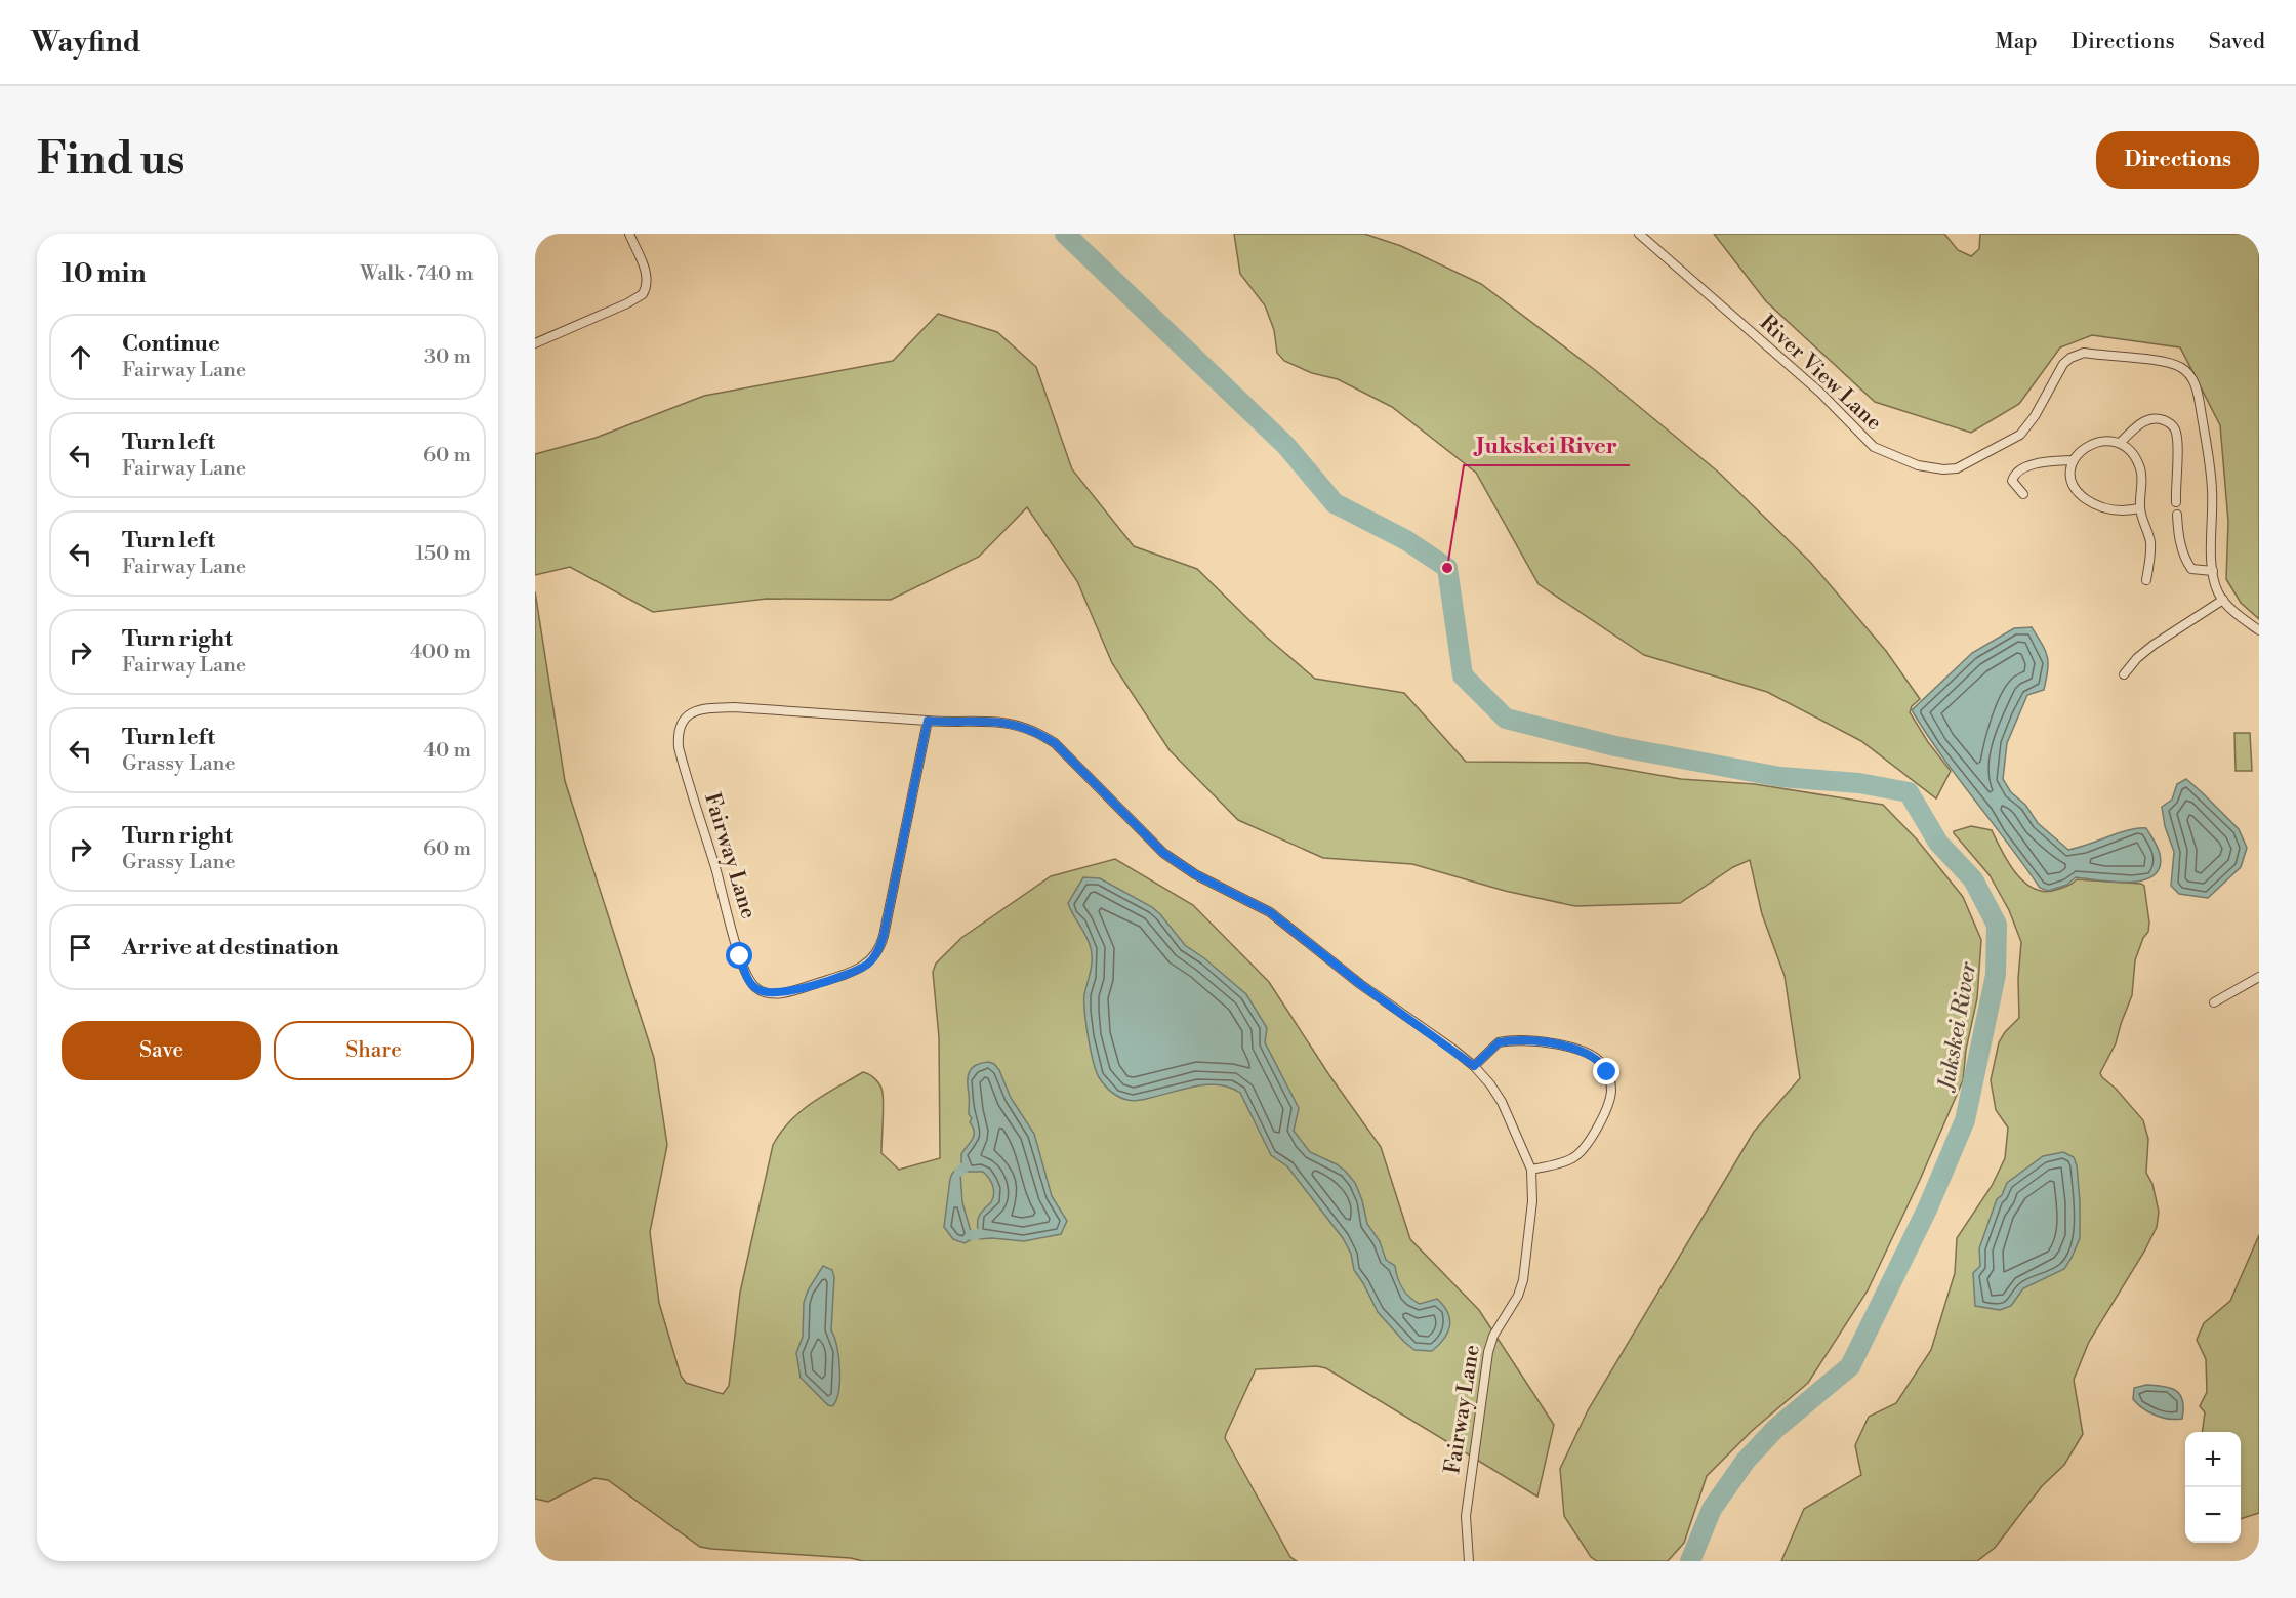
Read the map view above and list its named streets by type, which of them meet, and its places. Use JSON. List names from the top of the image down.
{
  "streets": {
    "street": ["River View Lane", "Fairway Lane"]
  },
  "water": ["Jukskei River"],
  "places": ["Jukskei River"],
  "page": {
    "header": "Wayfind",
    "nav": ["Map", "Directions", "Saved"],
    "buttons": [
      "Directions",
      ["Save", "Share"]
    ],
    "title": "Find us",
    "heading": ["10 min", "Walk · 740 m"],
    "list": [
      ["Continue", "Fairway Lane", "30 m"],
      ["Turn left", "Fairway Lane", "60 m"],
      ["Turn left", "Fairway Lane", "150 m"],
      ["Turn right", "Fairway Lane", "400 m"],
      ["Turn left", "Grassy Lane", "40 m"],
      ["Turn right", "Grassy Lane", "60 m"],
      "Arrive at destination"
    ],
    "map_buttons": ["+", "−"]
  }
}
